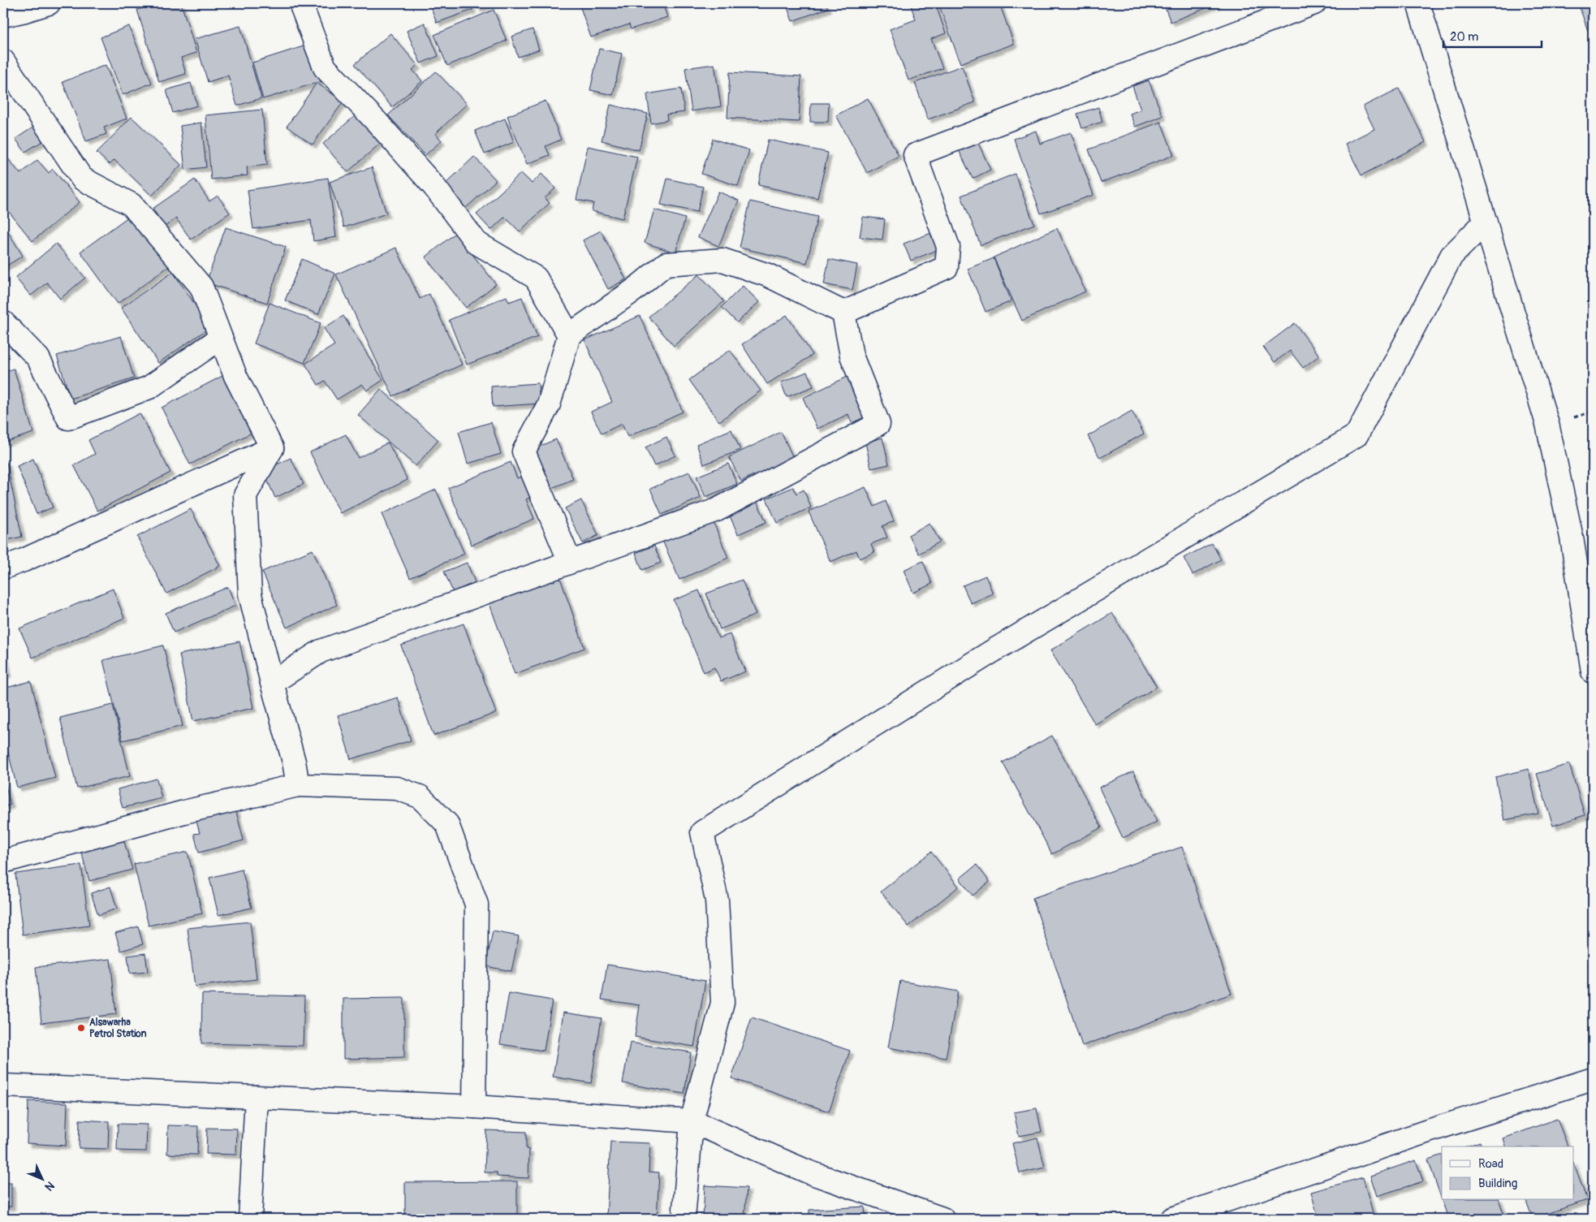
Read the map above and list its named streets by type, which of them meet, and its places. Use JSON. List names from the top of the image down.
{
  "places": ["Alsawarha Petrol Station"],
  "legend": ["Road", "Building"],
  "scale_bar": "20 m",
  "north": "bottom right"
}
